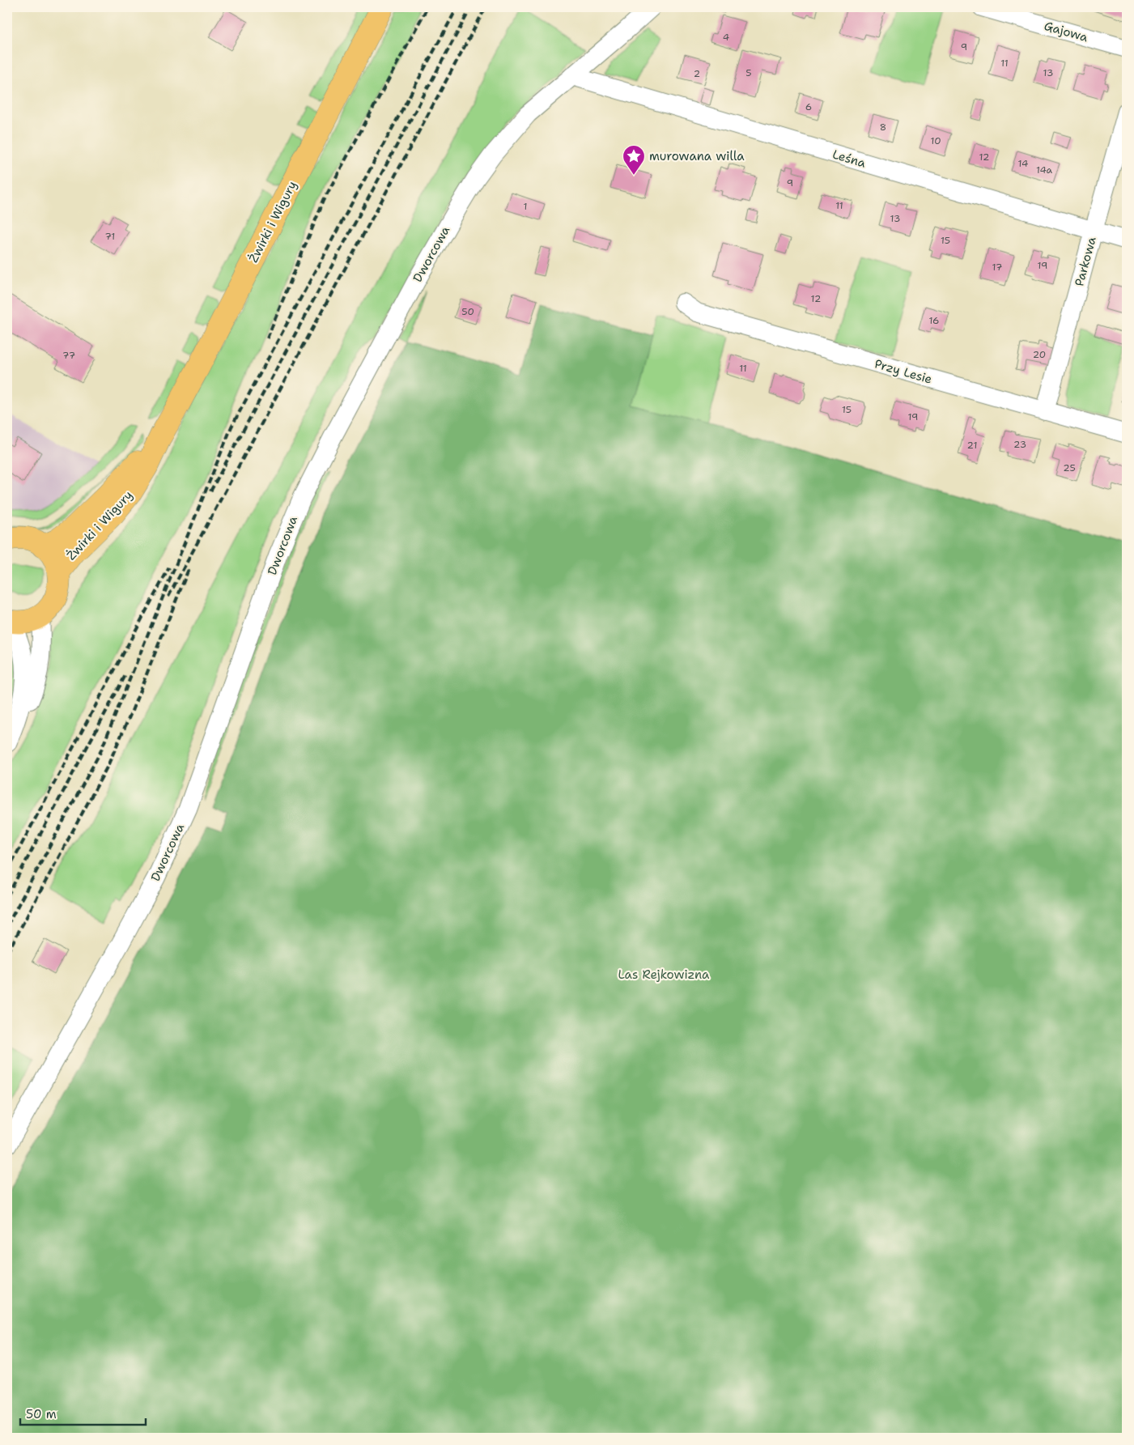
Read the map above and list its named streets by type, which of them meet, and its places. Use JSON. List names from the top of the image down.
{
  "streets": {
    "main road": ["Żwirki i Wigury"],
    "street": [
      "Gajowa",
      "Leśna",
      "Dworcowa",
      "Parkowa",
      "Przy Lesie"
    ]
  },
  "crossings": [
    ["Leśna", "Dworcowa"],
    ["Leśna", "Parkowa"],
    ["Parkowa", "Przy Lesie"]
  ],
  "parks": ["Las Rejkowizna"],
  "places": {
    "place": ["murowana willa"]
  },
  "house_numbers": [
    "4",
    "9",
    "11",
    "5",
    "13",
    "2",
    "6",
    "8",
    "10",
    "12",
    "14",
    "14a",
    "9",
    "11",
    "1",
    "13",
    "71",
    "15",
    "19",
    "17",
    "12",
    "50",
    "16",
    "20",
    "77",
    "11",
    "15",
    "19",
    "23",
    "21",
    "25"
  ],
  "scale_bar": "50 m"
}
